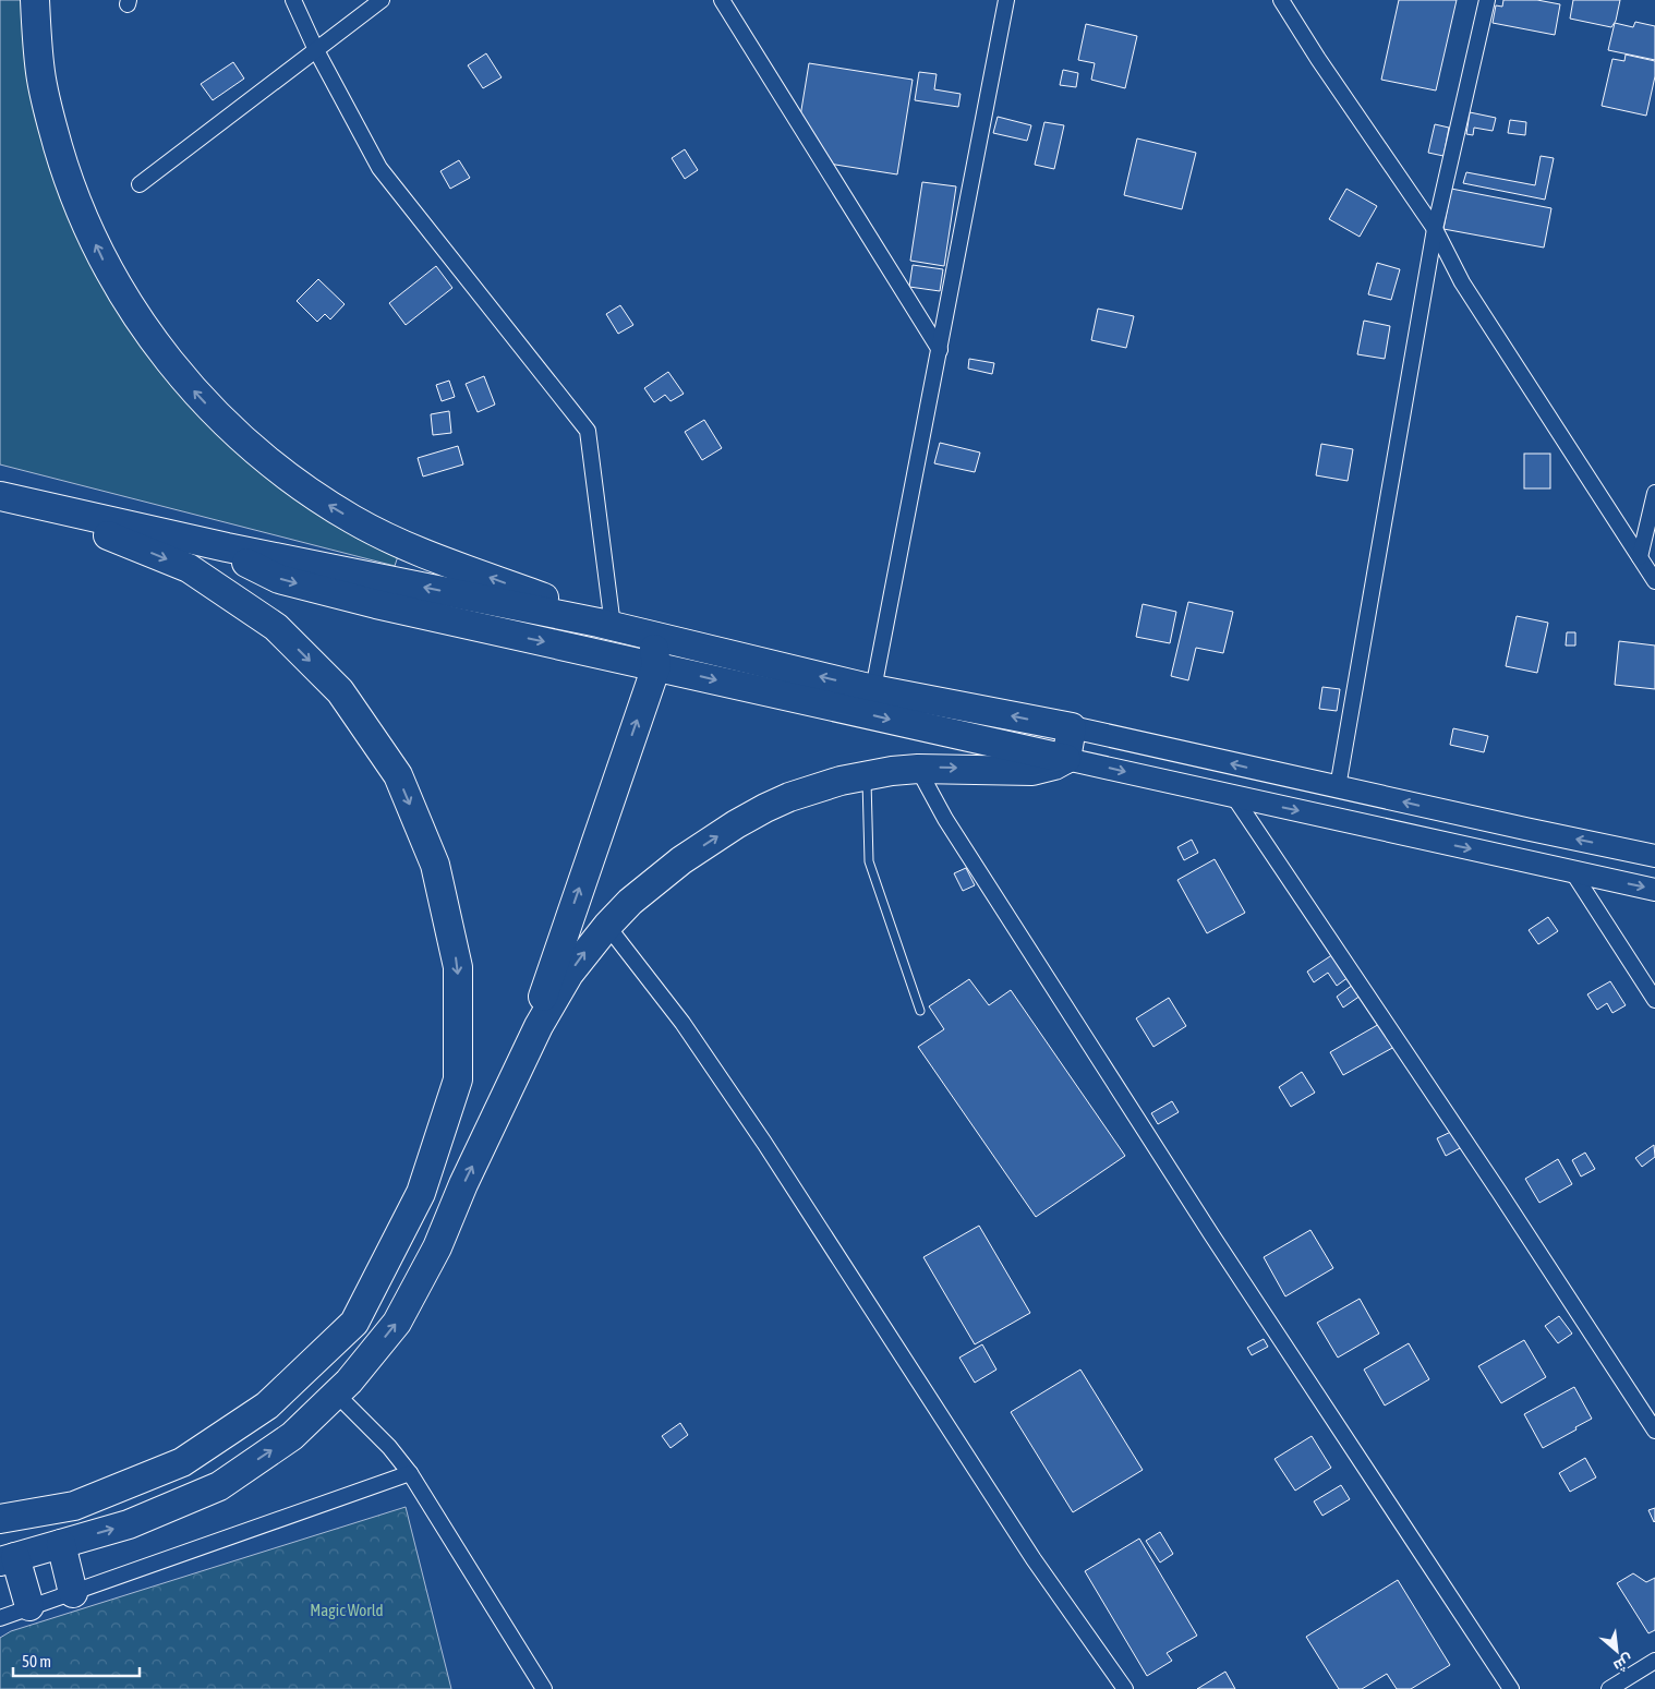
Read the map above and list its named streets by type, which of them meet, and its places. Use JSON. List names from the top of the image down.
{
  "parks": ["Magic World"],
  "scale_bar": "50 m",
  "north": "bottom right"
}
